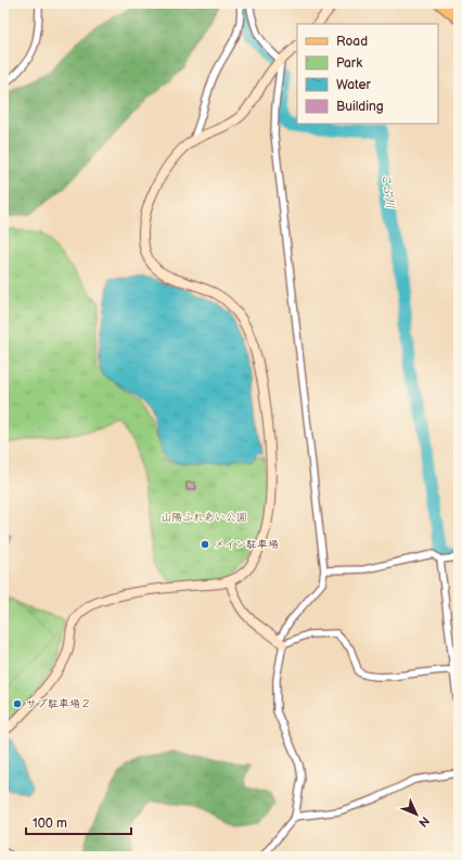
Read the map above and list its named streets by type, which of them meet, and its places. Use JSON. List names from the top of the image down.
{
  "water": ["こぶ川"],
  "parks": ["山陽ふれあい公園"],
  "places": ["メイン駐車場", "サブ駐車場２"],
  "legend": [
    "Road",
    "Park",
    "Water",
    "Building"
  ],
  "scale_bar": "100 m",
  "north": "bottom right"
}
